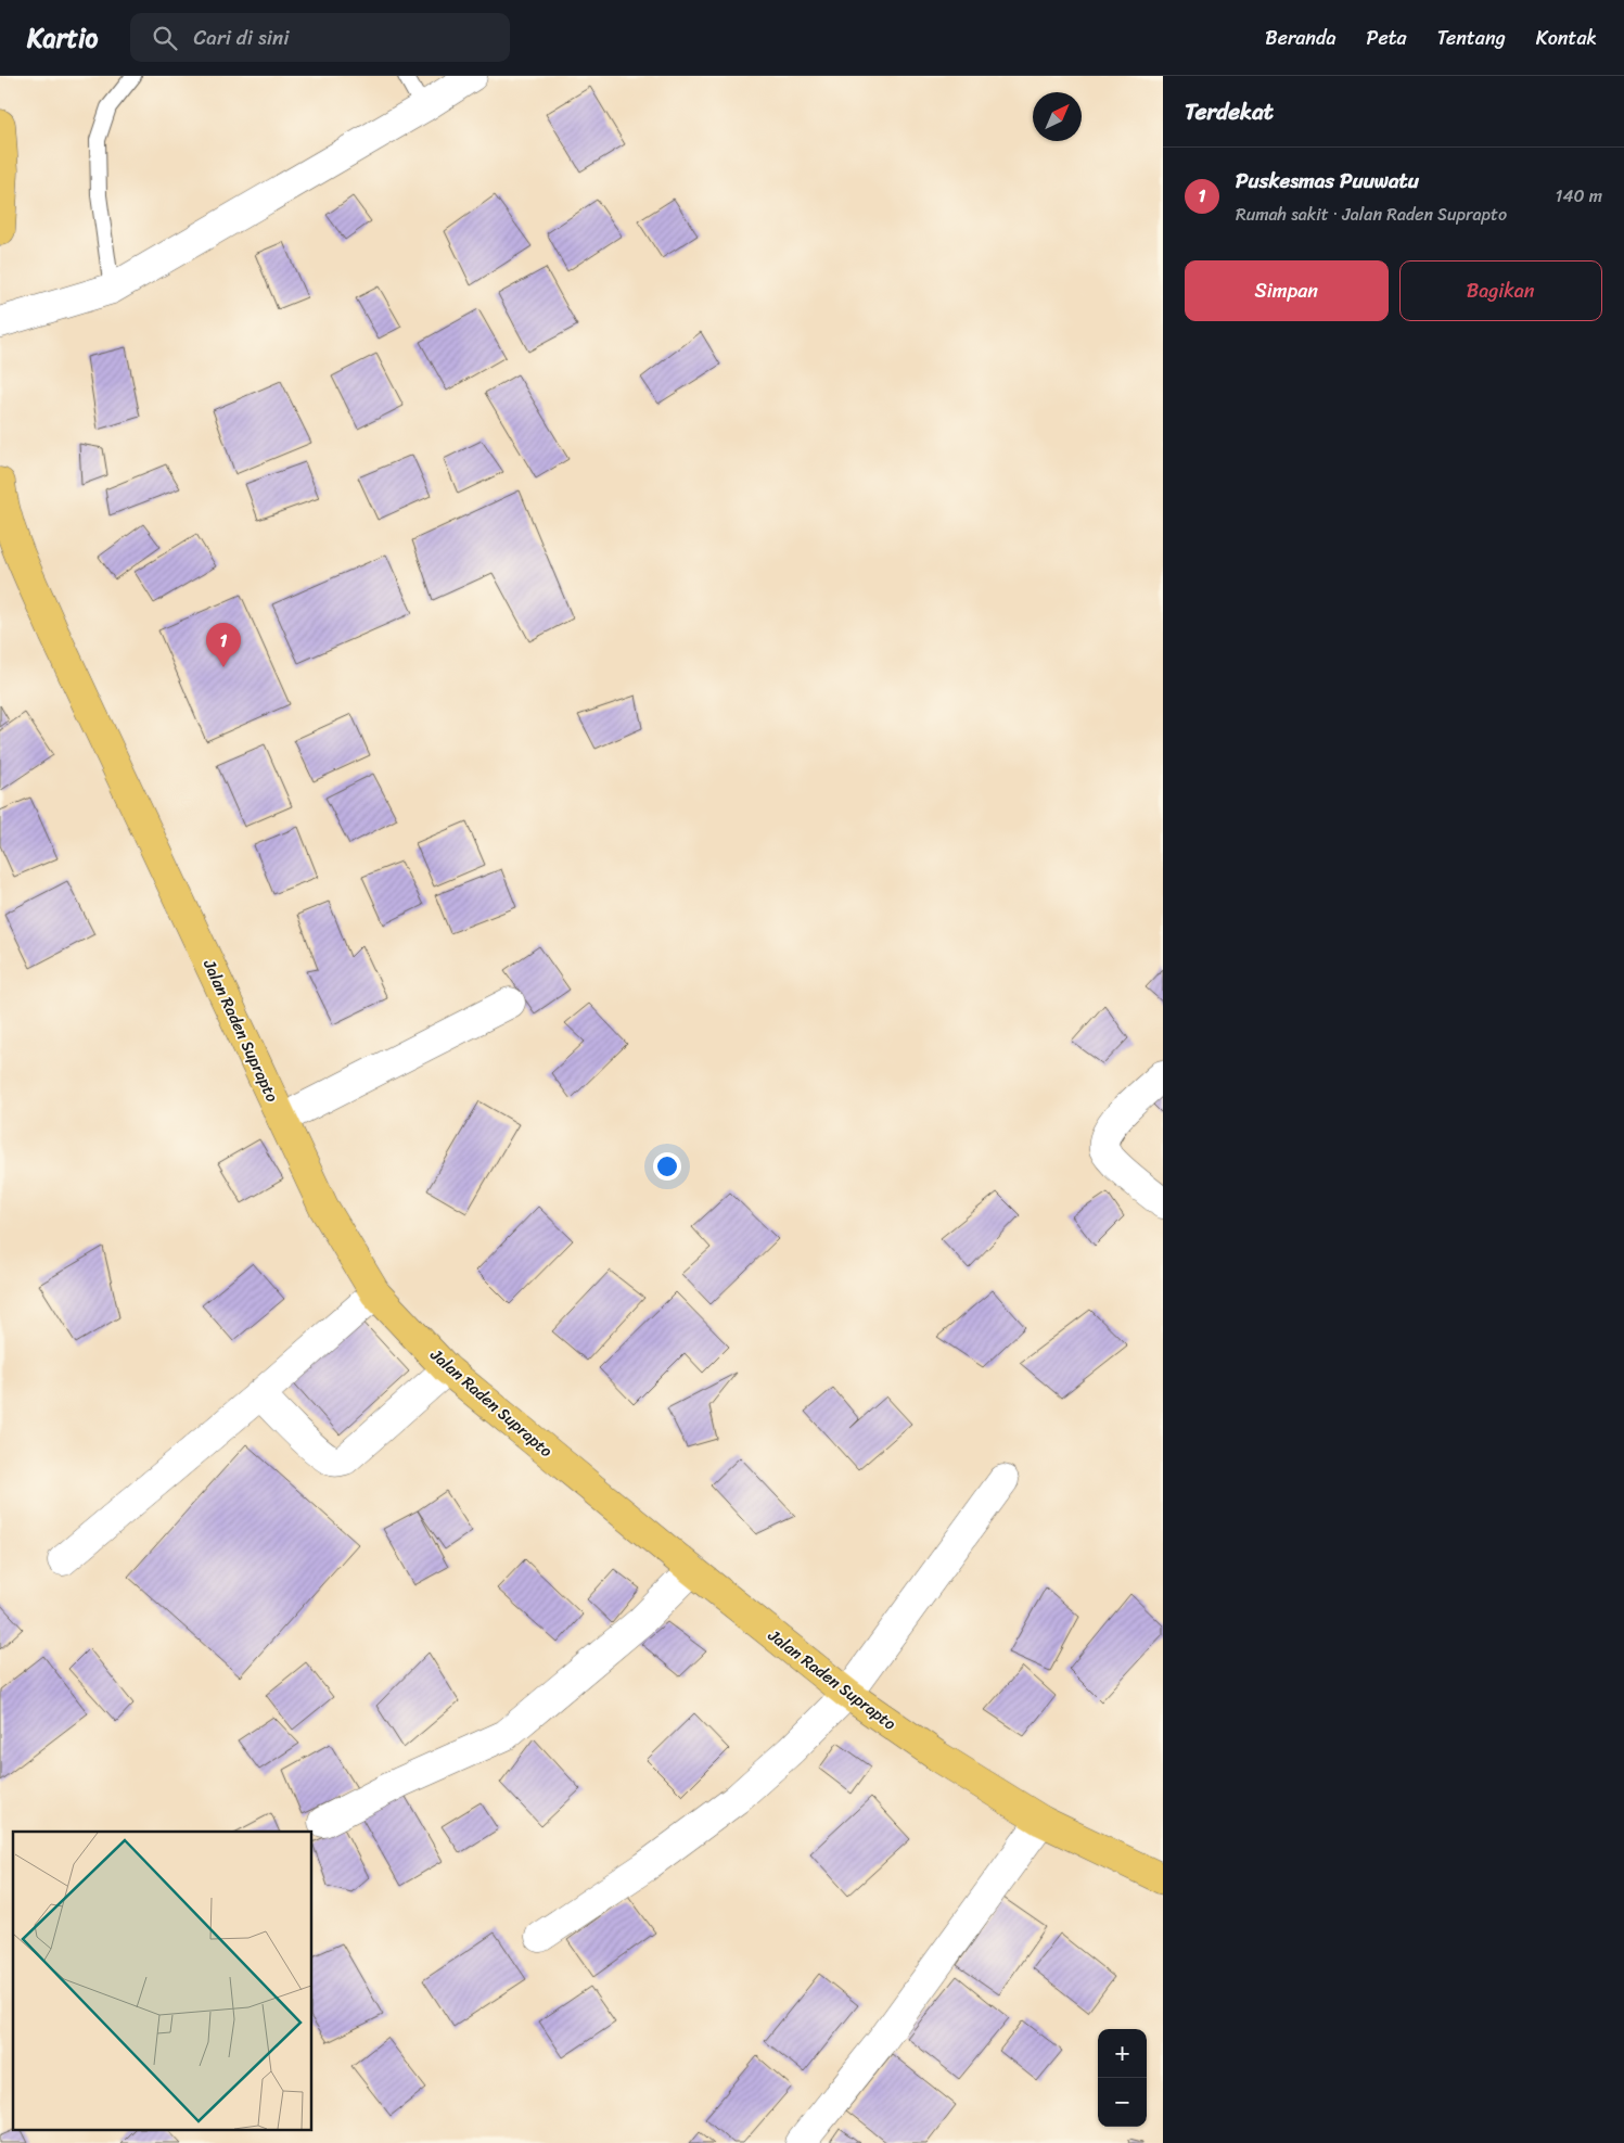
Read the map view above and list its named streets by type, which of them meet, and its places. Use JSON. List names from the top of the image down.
{
  "streets": {
    "highway": ["Jalan Raden Suprapto"]
  },
  "north": "top right",
  "page": {
    "header": "Kartio",
    "search": "Cari di sini",
    "nav": [
      "Beranda",
      "Peta",
      "Tentang",
      "Kontak"
    ],
    "heading": "Terdekat",
    "list": [
      {
        "mark": "1",
        "name": "Puskesmas Puuwatu",
        "note": "Rumah sakit · Jalan Raden Suprapto",
        "value": "140 m"
      }
    ],
    "buttons": ["Simpan", "Bagikan"],
    "pins": "1",
    "map_buttons": ["+", "−"]
  }
}
